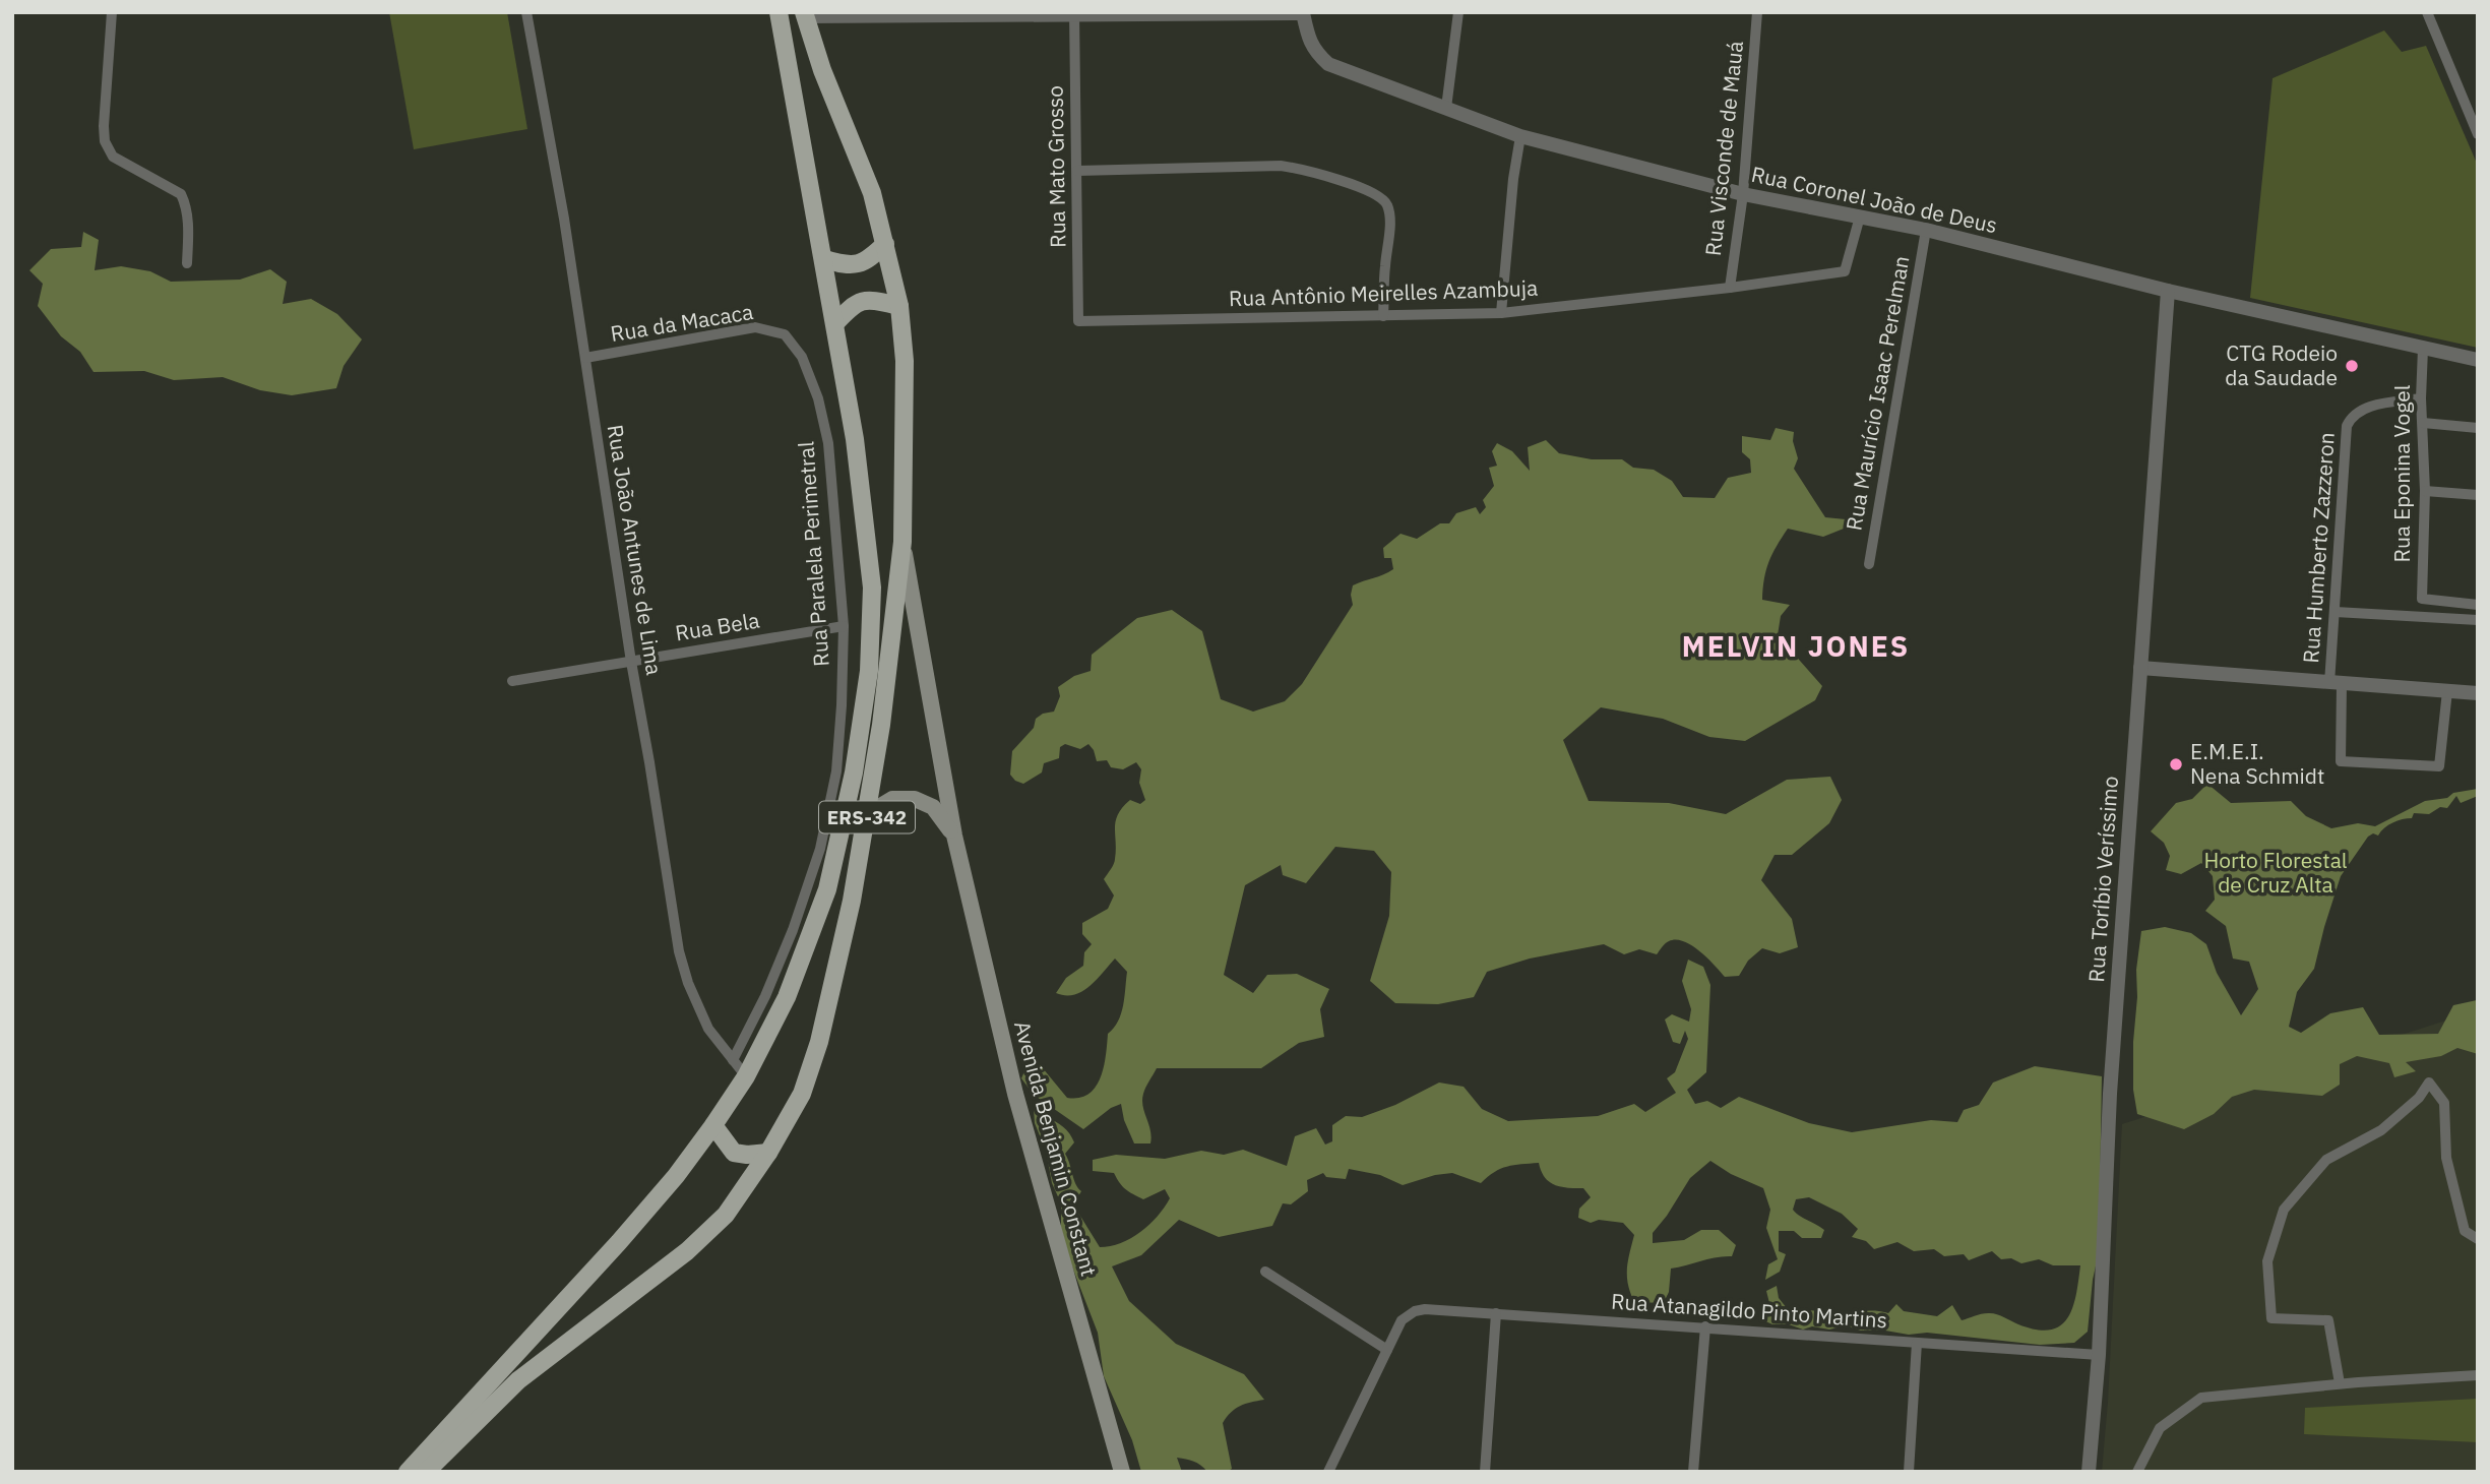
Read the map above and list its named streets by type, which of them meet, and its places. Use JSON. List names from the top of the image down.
{
  "streets": {
    "main road": ["ERS-342", "Avenida Benjamin Constant"],
    "street": [
      "Rua Visconde de Mauá",
      "Rua Mato Grosso",
      "Rua Coronel João de Deus",
      "Rua Antônio Meirelles Azambuja",
      "Rua da Macaca",
      "Rua Maurício Isaac Perelman",
      "Rua Eponina Vogel",
      "Rua Humberto Zazzeron",
      "Rua João Antunes de Lima",
      "Rua Paralela Perimetral",
      "Rua Bela",
      "Rua Toríbio Veríssimo",
      "Rua Atanagildo Pinto Martins"
    ]
  },
  "crossings": [
    ["Rua Visconde de Mauá", "Rua Coronel João de Deus"],
    ["Rua Visconde de Mauá", "Rua Antônio Meirelles Azambuja"],
    ["Rua Mato Grosso", "Rua Antônio Meirelles Azambuja"],
    ["Rua Coronel João de Deus", "Rua Antônio Meirelles Azambuja"],
    ["Rua Coronel João de Deus", "Rua Maurício Isaac Perelman"],
    ["Rua Coronel João de Deus", "Rua Eponina Vogel"],
    ["Rua Coronel João de Deus", "Rua Toríbio Veríssimo"],
    ["Rua da Macaca", "Rua João Antunes de Lima"],
    ["Rua da Macaca", "Rua Paralela Perimetral"],
    ["Rua Eponina Vogel", "Rua Humberto Zazzeron"],
    ["Rua João Antunes de Lima", "Rua Paralela Perimetral"],
    ["Rua João Antunes de Lima", "Rua Bela"],
    ["Rua João Antunes de Lima", "ERS-342"],
    ["Rua Paralela Perimetral", "Rua Bela"],
    ["ERS-342", "Avenida Benjamin Constant"],
    ["Rua Toríbio Veríssimo", "Rua Atanagildo Pinto Martins"]
  ],
  "districts": ["MELVIN JONES"],
  "parks": ["Horto Florestal de Cruz Alta"],
  "places": ["CTG Rodeio da Saudade", "E.M.E.I. Nena Schmidt"]
}
